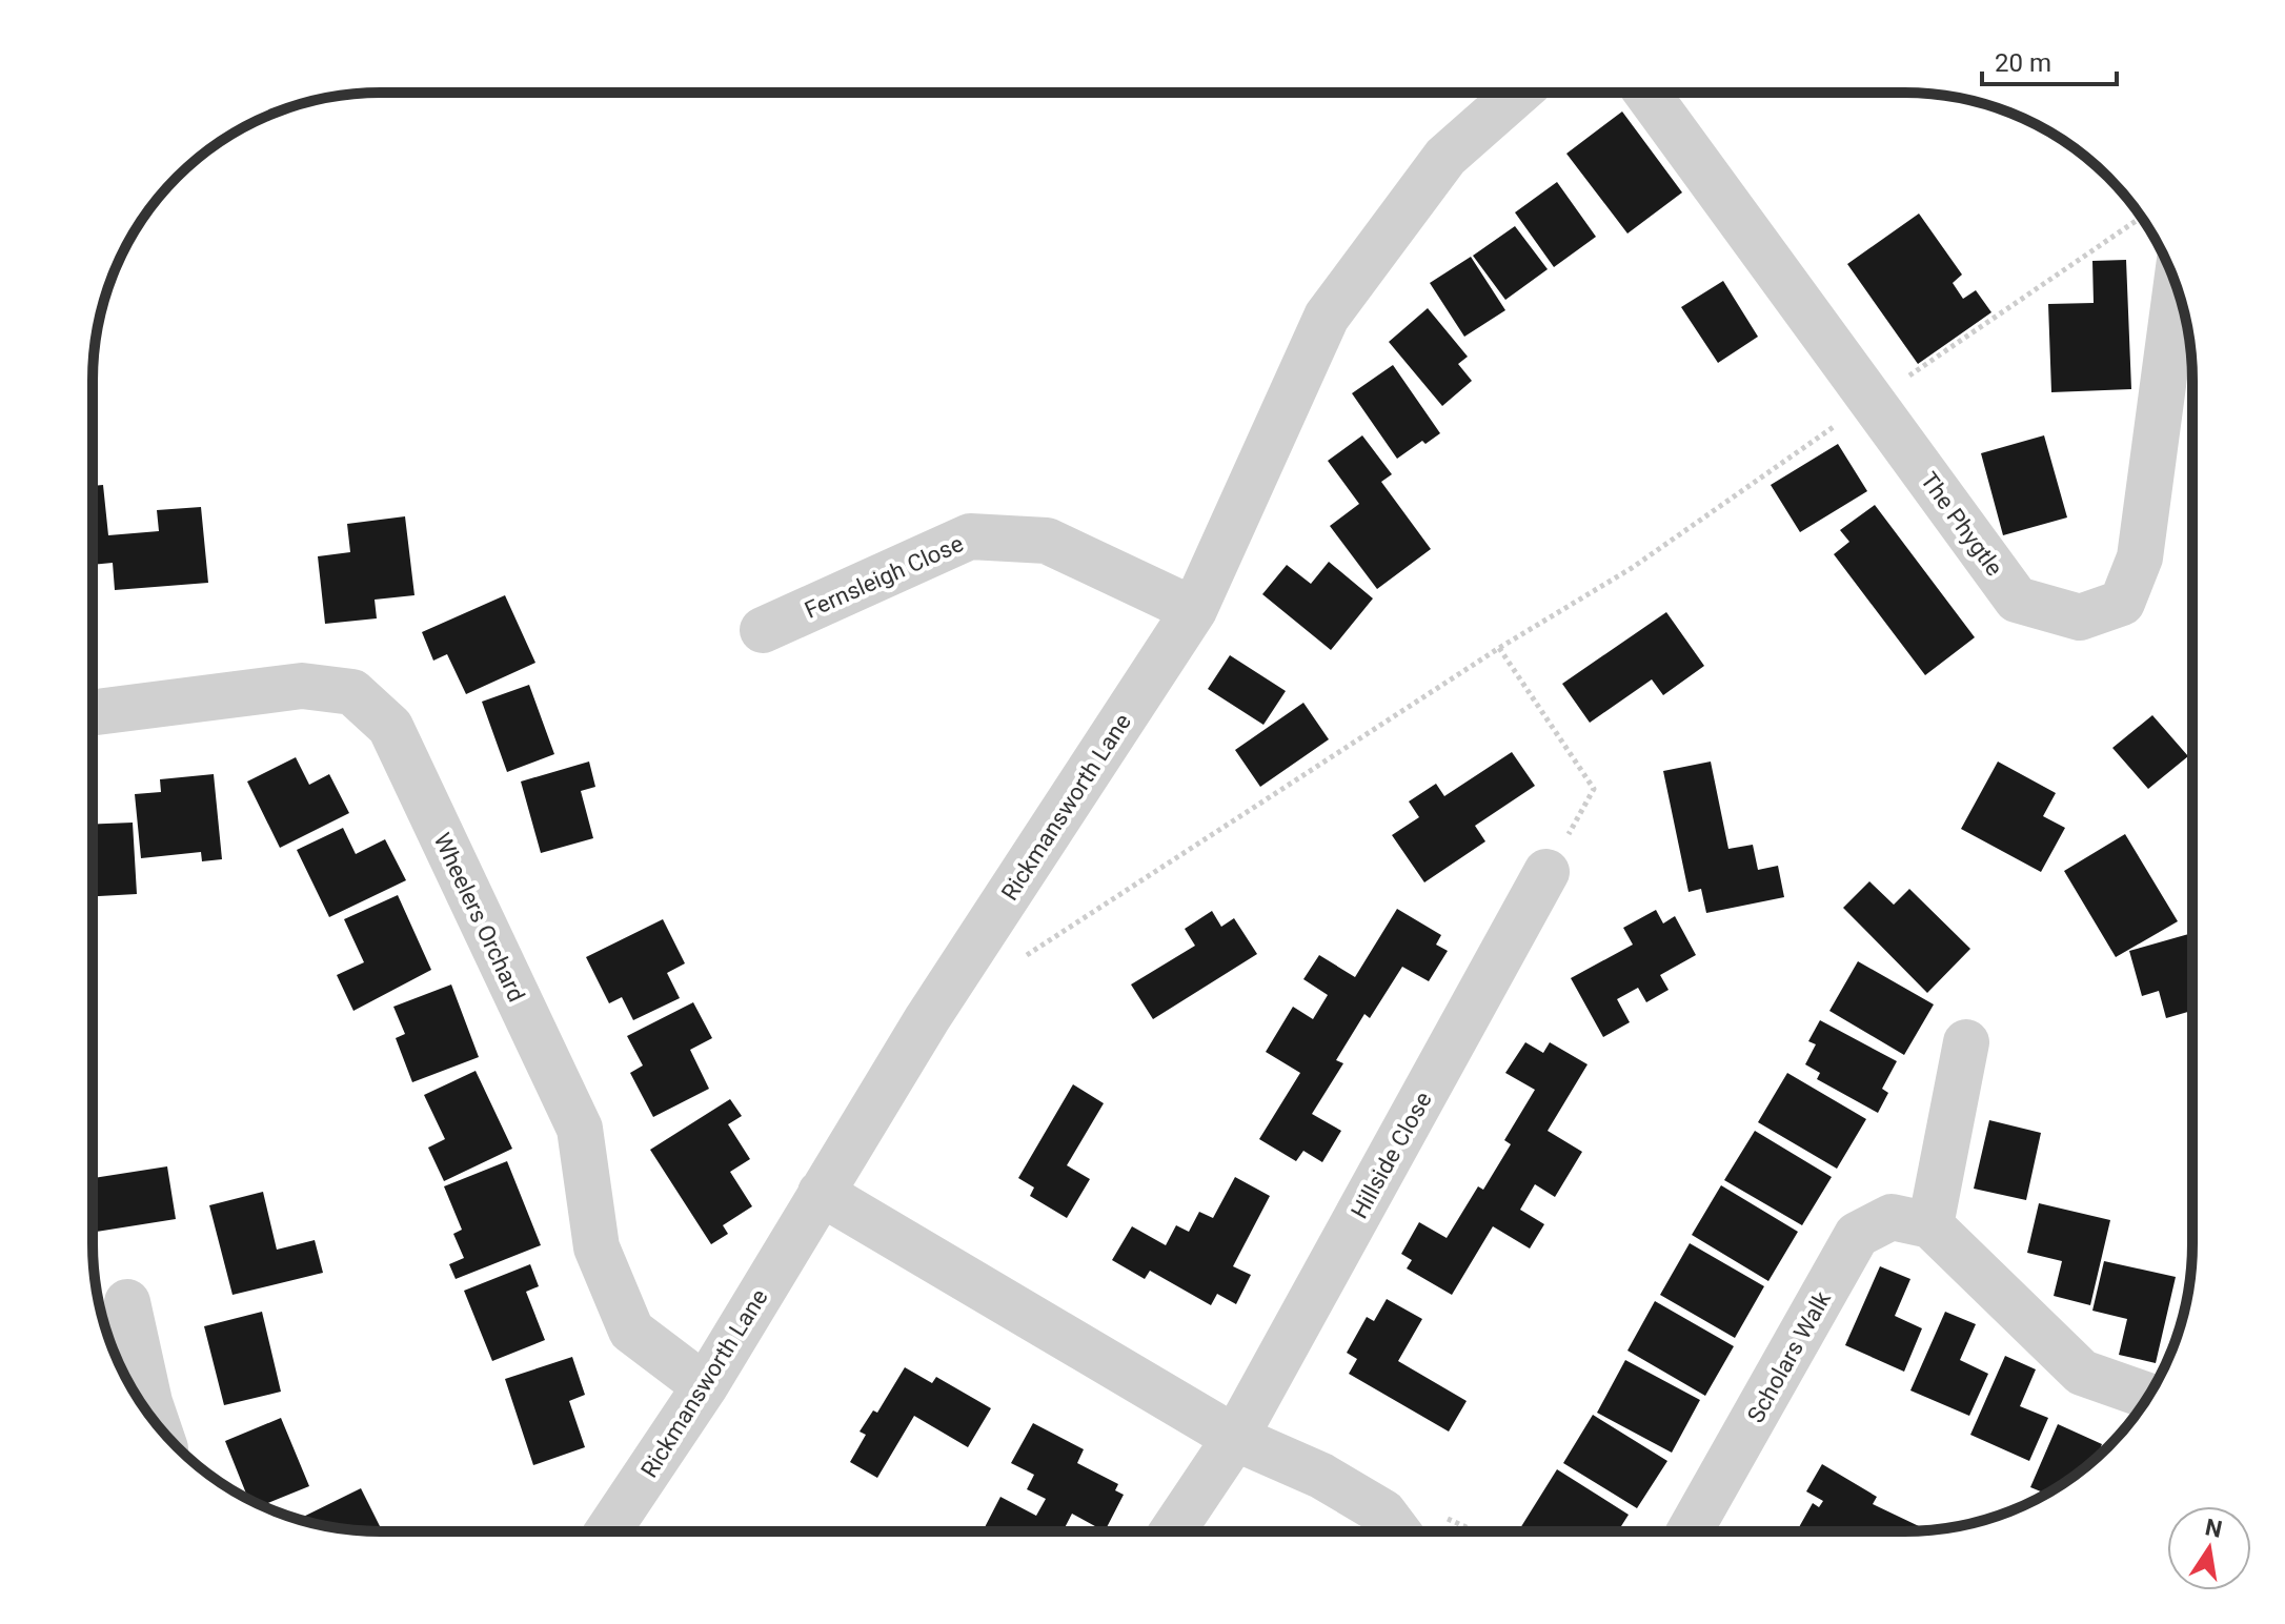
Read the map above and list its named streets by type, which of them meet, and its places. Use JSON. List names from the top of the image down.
{
  "streets": {
    "street": [
      "The Phygtle",
      "Fernsleigh Close",
      "Rickmansworth Lane",
      "Wheelers Orchard",
      "Hillside Close",
      "Scholars Walk"
    ]
  },
  "crossings": [
    ["Fernsleigh Close", "Rickmansworth Lane"],
    ["Rickmansworth Lane", "Wheelers Orchard"]
  ],
  "scale_bar": "20 m",
  "north": "top"
}
